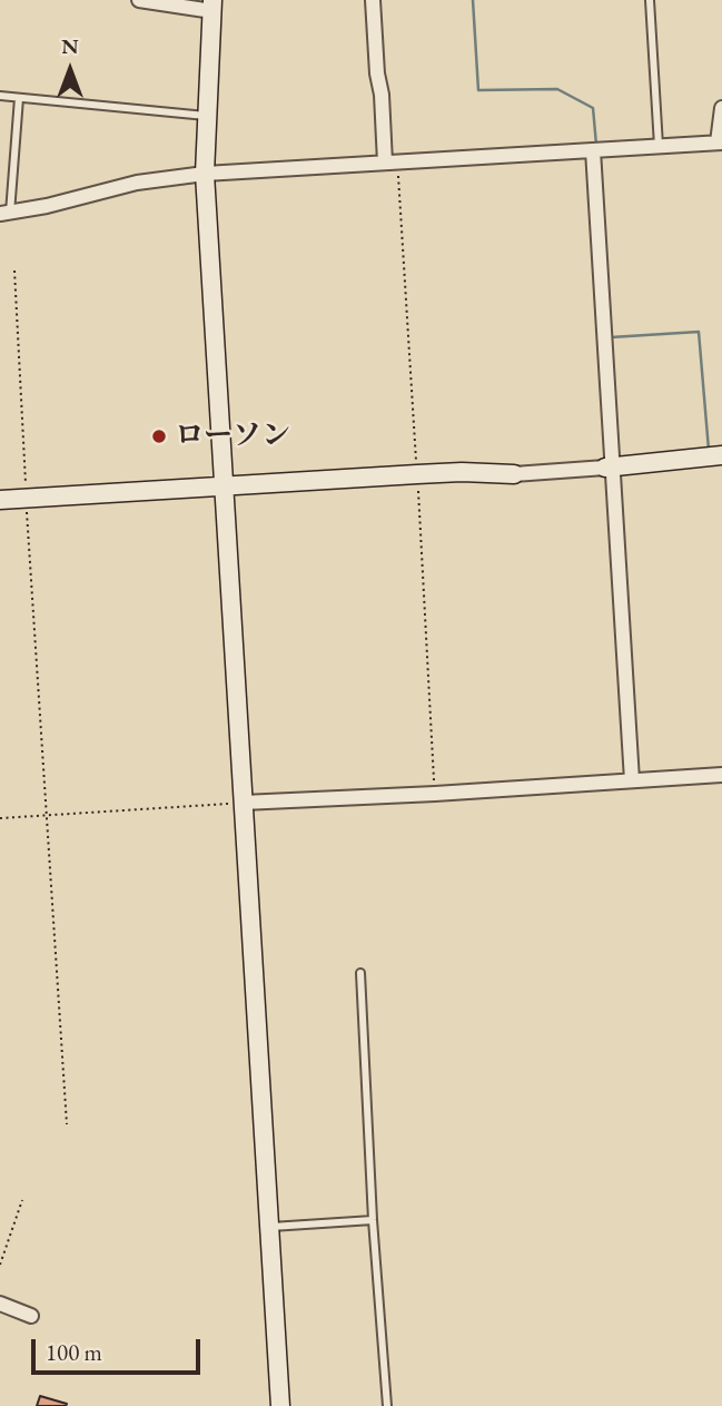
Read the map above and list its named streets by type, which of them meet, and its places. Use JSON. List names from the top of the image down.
{
  "places": ["ローソン"],
  "scale_bar": "100 m",
  "north": "top"
}
